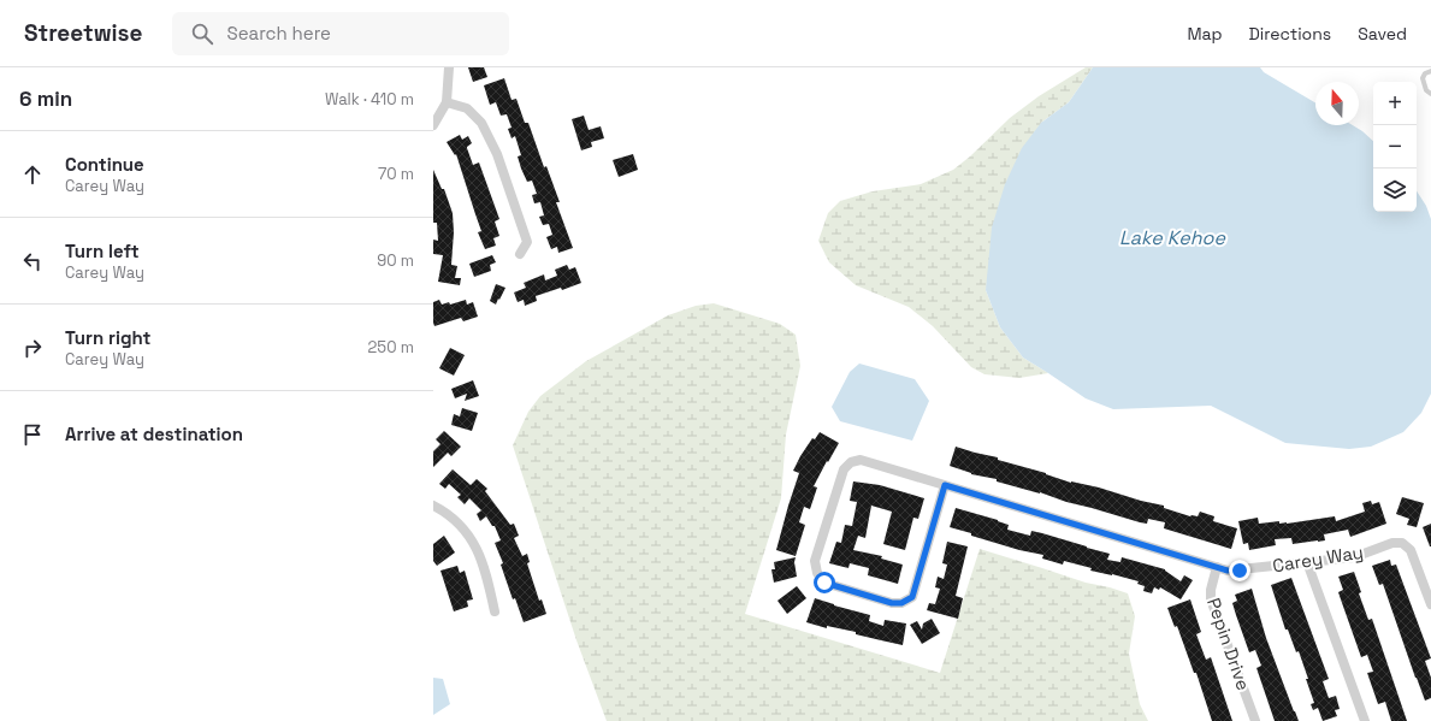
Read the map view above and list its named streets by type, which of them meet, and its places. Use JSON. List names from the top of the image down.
{
  "streets": {
    "street": ["Carey Way", "Pepin Drive"]
  },
  "crossings": [
    ["Carey Way", "Pepin Drive"]
  ],
  "water": ["Lake Kehoe"],
  "north": "top",
  "page": {
    "header": "Streetwise",
    "search": "Search here",
    "nav": ["Map", "Directions", "Saved"],
    "heading": ["6 min", "Walk · 410 m"],
    "map_buttons": ["+", "−"],
    "list": [
      ["Continue", "Carey Way", "70 m"],
      ["Turn left", "Carey Way", "90 m"],
      ["Turn right", "Carey Way", "250 m"],
      "Arrive at destination"
    ]
  }
}
